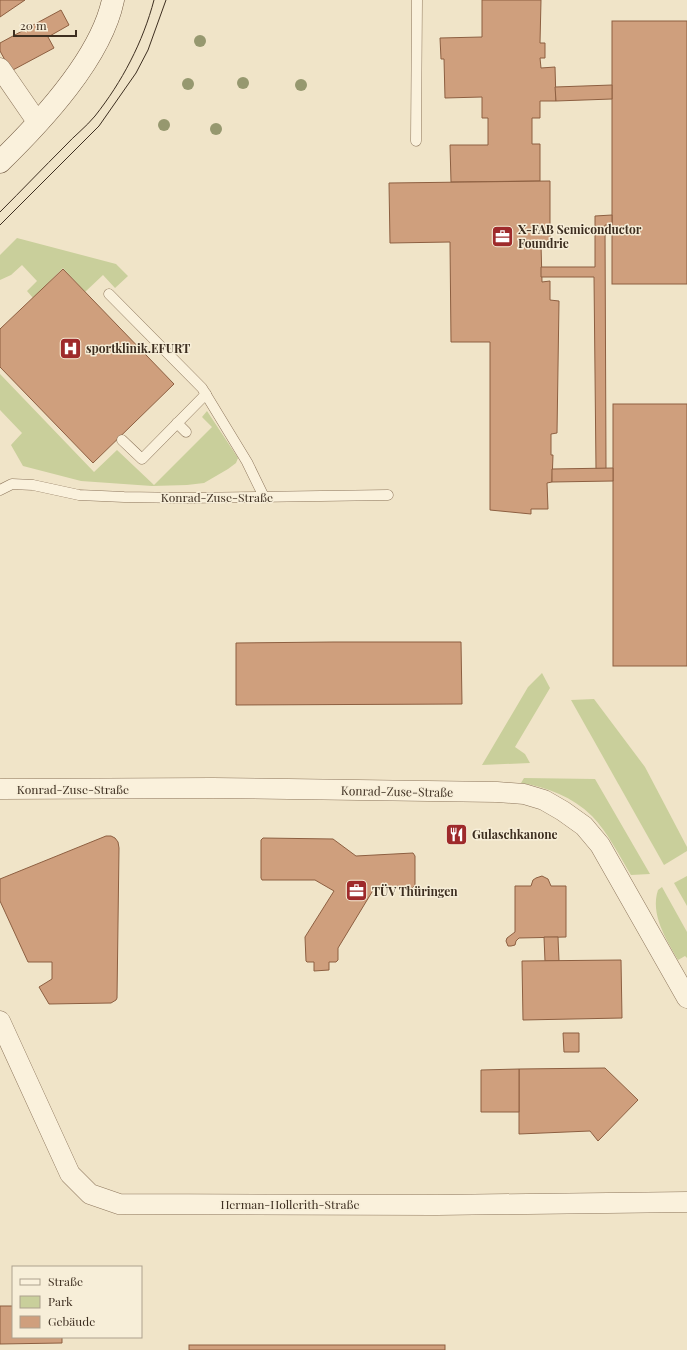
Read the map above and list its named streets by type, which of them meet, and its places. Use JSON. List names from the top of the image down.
{
  "streets": {
    "street": ["Konrad-Zuse-Straße", "Herman-Hollerith-Straße"]
  },
  "places": {
    "office": ["X-FAB Semiconductor Foundrie", "TÜV Thüringen"],
    "hospital": ["sportklinik.EFURT"],
    "restaurant": ["Gulaschkanone"]
  },
  "legend": ["Straße", "Park", "Gebäude"],
  "scale_bar": "20 m"
}
